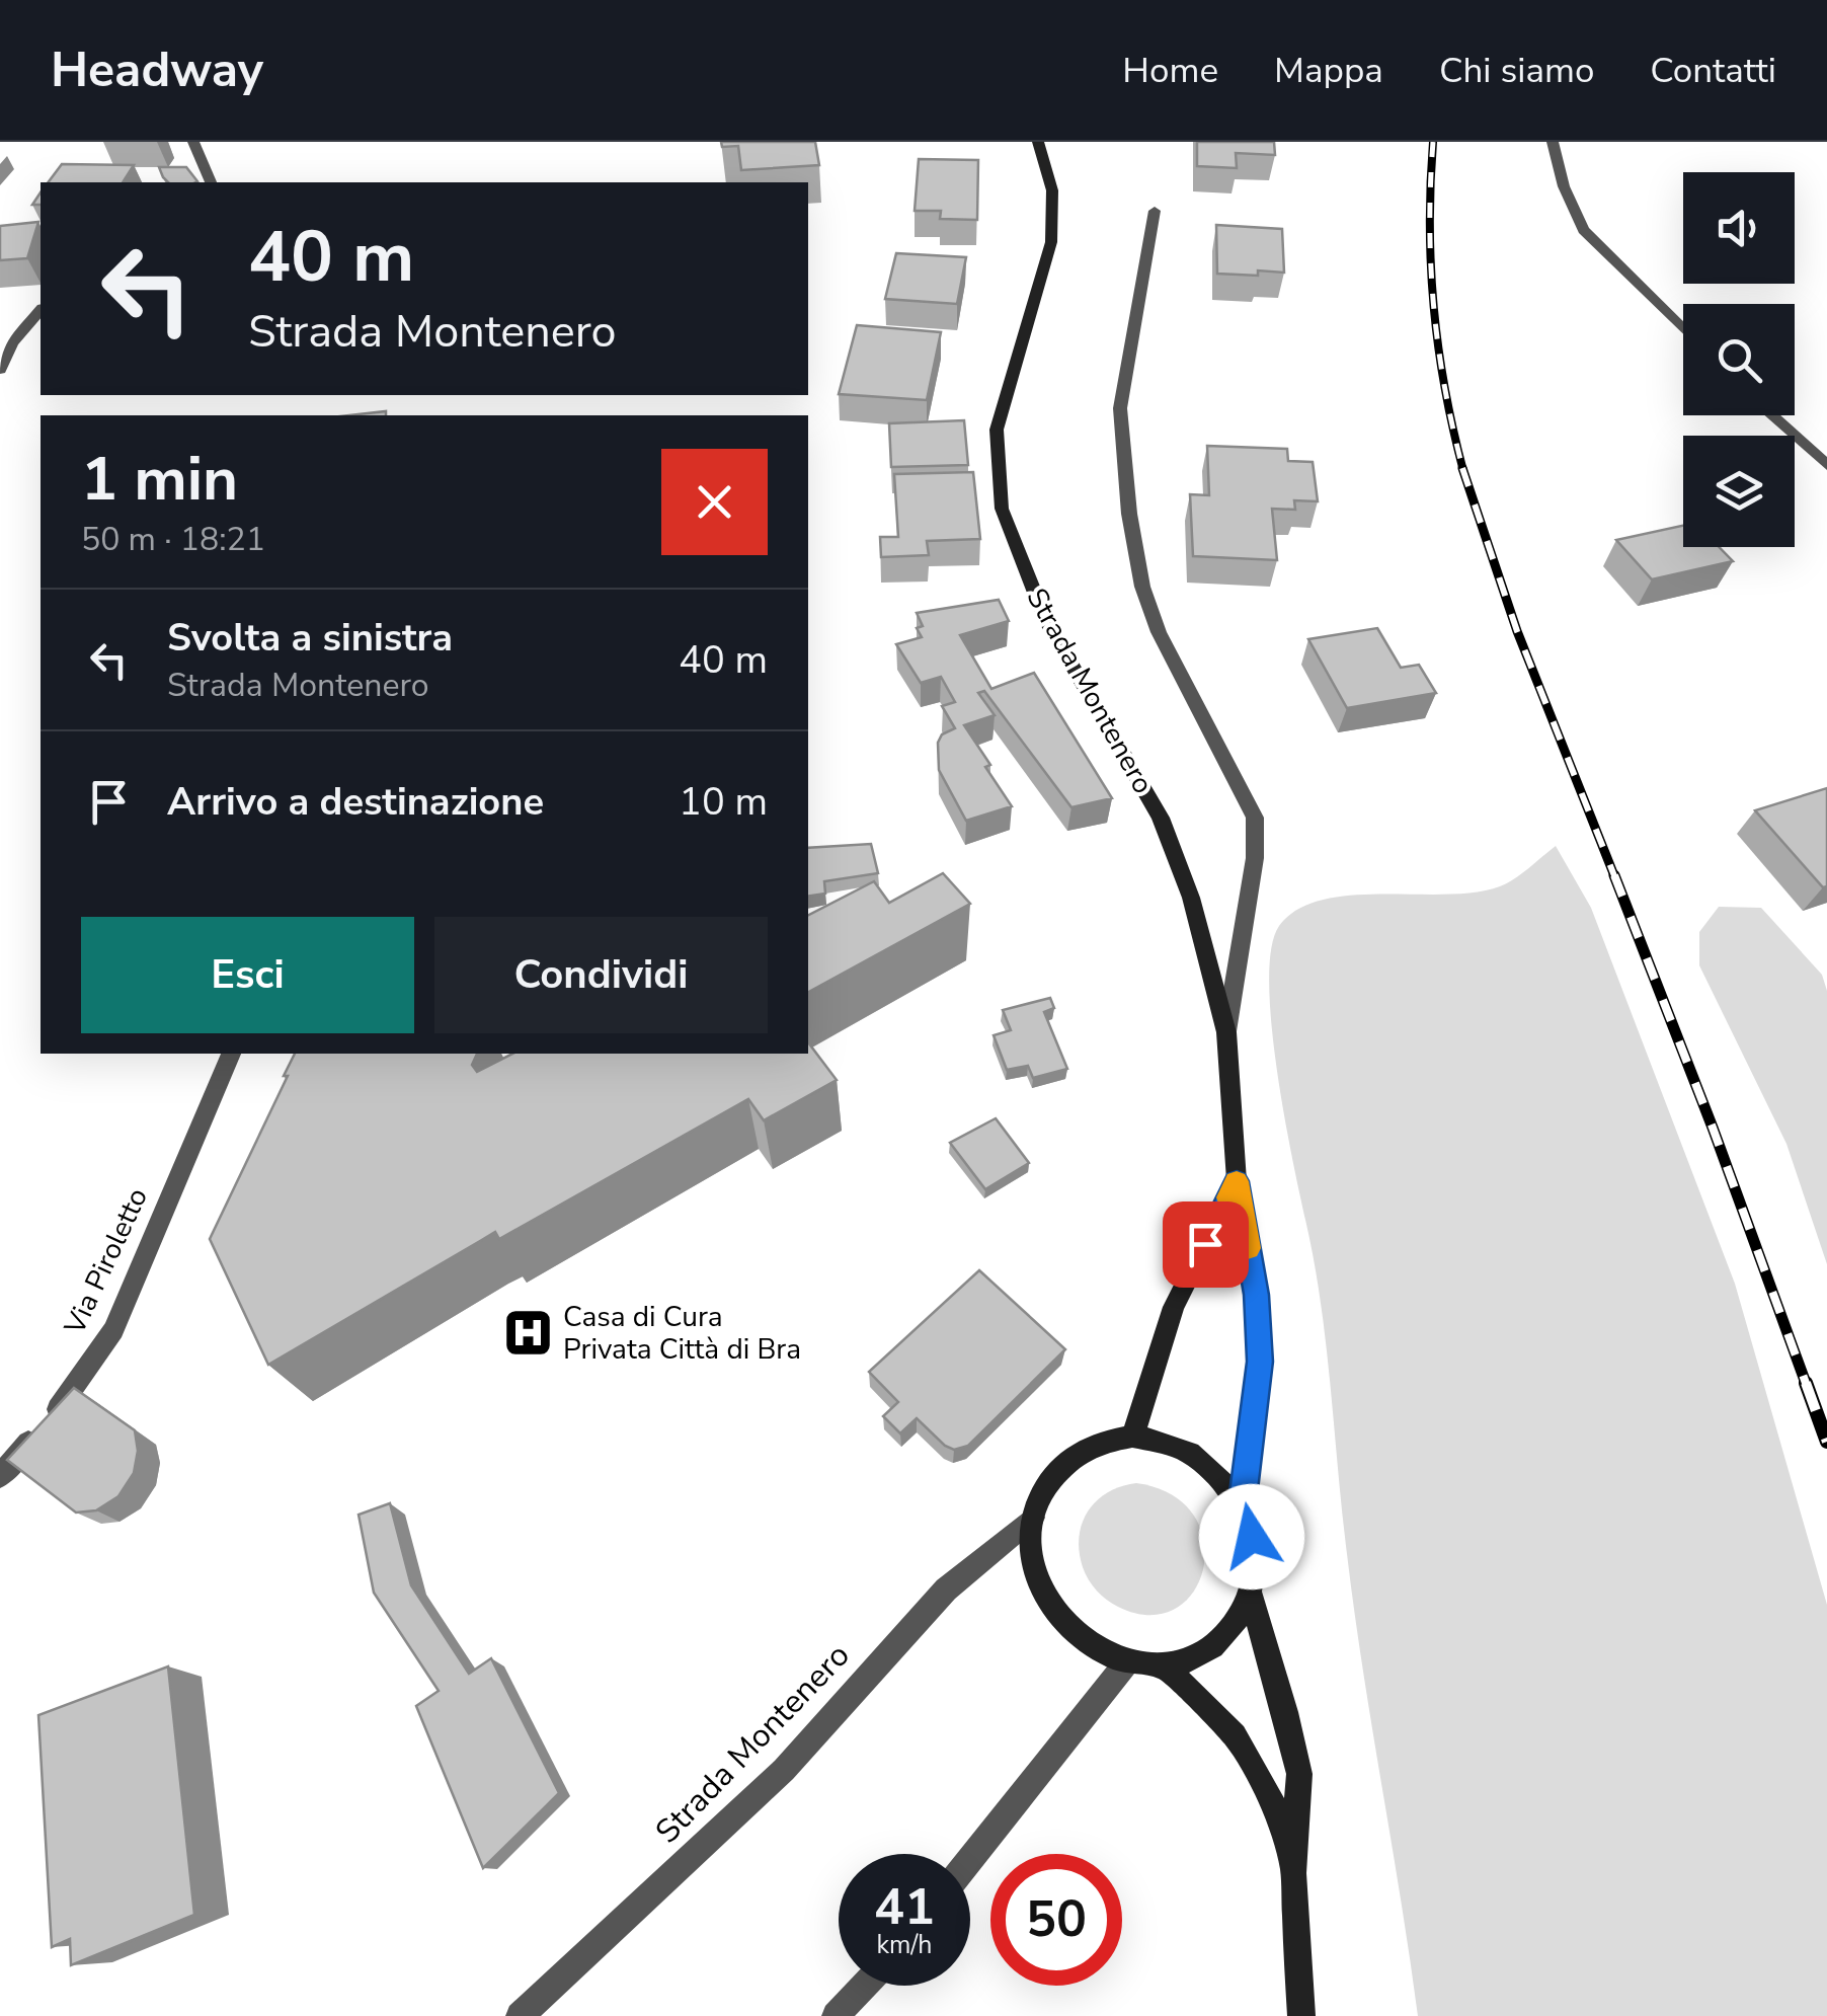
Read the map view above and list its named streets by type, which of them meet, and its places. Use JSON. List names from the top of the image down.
{
  "streets": {
    "main road": ["Strada Montenero"],
    "street": ["Via Piroletto"]
  },
  "places": {
    "hospital": ["Casa di Cura Privata Città di Bra"]
  },
  "page": {
    "header": "Headway",
    "nav": [
      "Home",
      "Mappa",
      "Chi siamo",
      "Contatti"
    ],
    "turn": ["40 m", "Strada Montenero"],
    "heading": ["1 min", "50 m · 18:21"],
    "list": [
      {
        "name": "Svolta a sinistra",
        "note": "Strada Montenero",
        "value": "40 m"
      },
      {
        "name": "Arrivo a destinazione",
        "value": "10 m"
      }
    ],
    "buttons": ["Esci", "Condividi"],
    "speed": "41 km/h",
    "limit": "50"
  }
}
